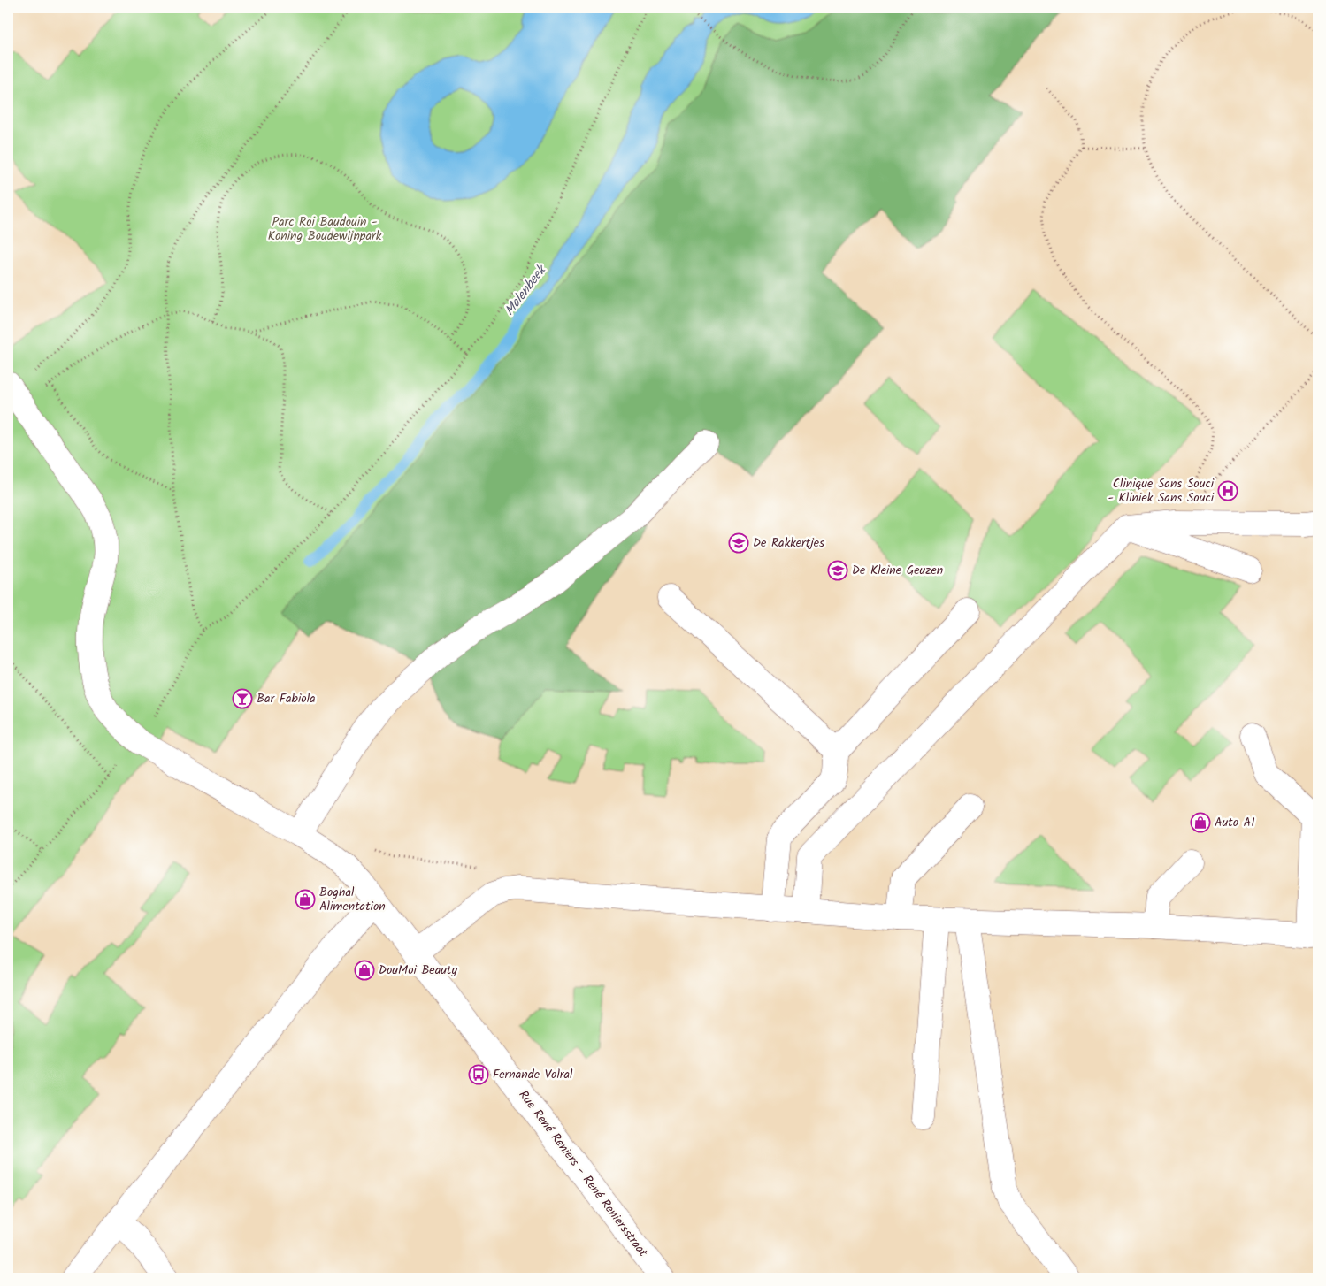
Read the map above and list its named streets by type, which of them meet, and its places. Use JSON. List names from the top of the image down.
{
  "streets": {
    "street": ["Rue René Reniers - René Reniersstraat"]
  },
  "water": ["Molenbeek"],
  "parks": ["Parc Roi Baudouin - Koning Boudewijnpark"],
  "places": {
    "hospital": ["Clinique Sans Souci - Kliniek Sans Souci"],
    "school or university": ["De Rakkertjes", "De Kleine Geuzen"],
    "bar": ["Bar Fabiola"],
    "shop": ["Auto AI", "Boghal Alimentation", "DouMoi Beauty"],
    "bus stop": ["Fernande Volral"]
  }
}
